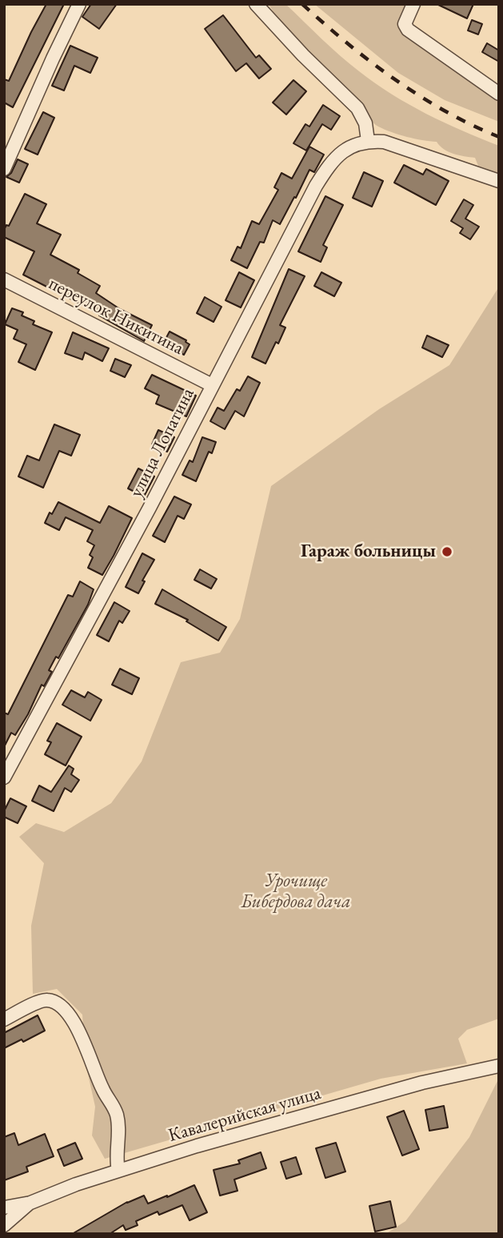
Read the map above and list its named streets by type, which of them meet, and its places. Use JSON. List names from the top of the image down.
{
  "streets": {
    "street": ["переулок Никитина", "улица Лопатина", "Кавалерийская улица"]
  },
  "crossings": [
    ["переулок Никитина", "улица Лопатина"]
  ],
  "parks": ["Урочище Бибердова дача"],
  "places": ["Гараж больницы"]
}
